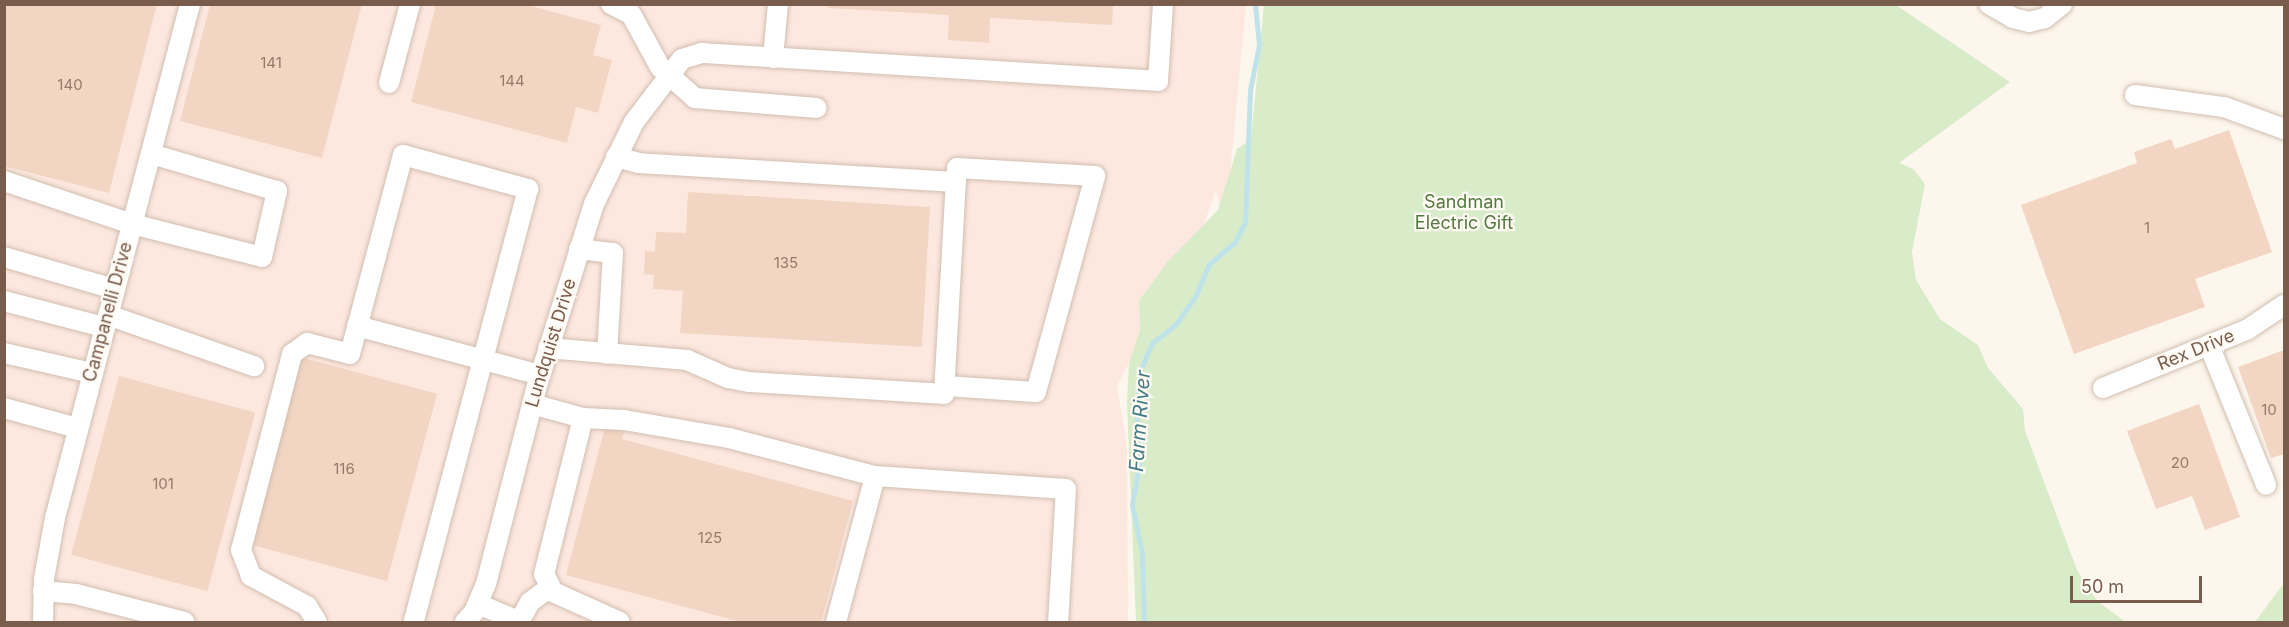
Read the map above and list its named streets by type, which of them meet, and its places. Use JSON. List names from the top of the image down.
{
  "streets": {
    "street": ["Campanelli Drive", "Lundquist Drive", "Rex Drive"]
  },
  "water": ["Farm River"],
  "parks": ["Sandman Electric Gift"],
  "house_numbers": [
    "141",
    "144",
    "140",
    "1",
    "135",
    "10",
    "20",
    "116",
    "101",
    "125"
  ],
  "scale_bar": "50 m"
}
